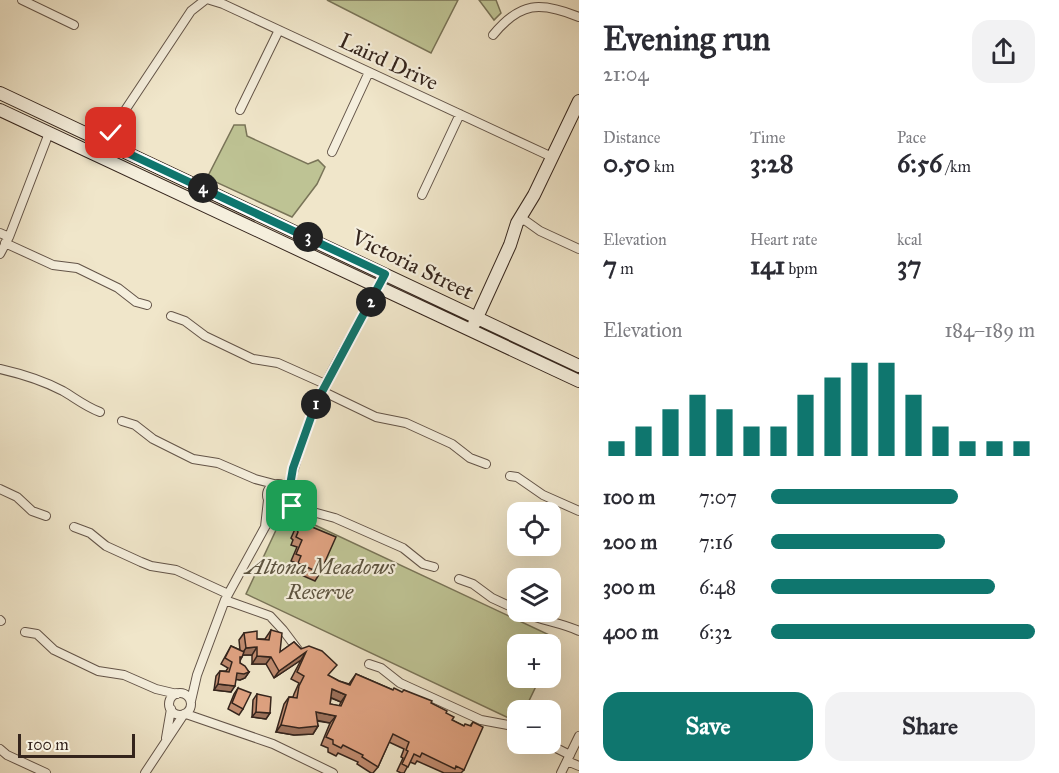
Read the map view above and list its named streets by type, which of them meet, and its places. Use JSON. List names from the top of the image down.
{
  "streets": {
    "street": ["Laird Drive", "Victoria Street"]
  },
  "parks": ["Altona Meadows Reserve"],
  "scale_bar": "100 m",
  "page": {
    "heading": ["Evening run", "21:04"],
    "stats": [
      ["Distance", "0.50 km"],
      ["Time", "3:28"],
      ["Pace", "6:56 /km"],
      ["Elevation", "7 m"],
      ["Heart rate", "141 bpm"],
      ["kcal", "37"]
    ],
    "pins": [
      "4",
      "3",
      "2",
      "1"
    ],
    "chart": ["Elevation", "184–189 m"],
    "list": [
      {
        "name": "100 m",
        "note": "7:07"
      },
      {
        "name": "200 m",
        "note": "7:16"
      },
      {
        "name": "300 m",
        "note": "6:48"
      },
      {
        "name": "400 m",
        "note": "6:32"
      }
    ],
    "map_buttons": ["+", "−"],
    "buttons": ["Save", "Share"],
    "scale": "100 m"
  }
}
